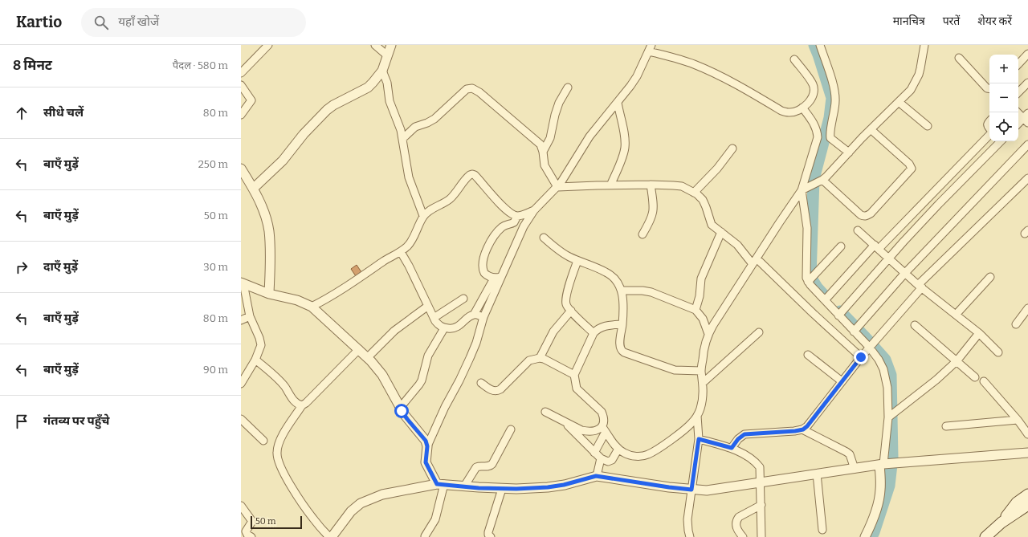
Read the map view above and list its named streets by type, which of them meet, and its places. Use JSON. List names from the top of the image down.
{
  "scale_bar": "50 m",
  "page": {
    "header": "Kartio",
    "search": "यहाँ खोजें",
    "nav": ["मानचित्र", "परतें", "शेयर करें"],
    "heading": ["8 मिनट", "पैदल · 580 m"],
    "map_buttons": ["+", "−"],
    "list": [
      ["सीधे चलें", "80 m"],
      ["बाएँ मुड़ें", "250 m"],
      ["बाएँ मुड़ें", "50 m"],
      ["दाएँ मुड़ें", "30 m"],
      ["बाएँ मुड़ें", "80 m"],
      ["बाएँ मुड़ें", "90 m"],
      "गंतव्य पर पहुँचे"
    ],
    "scale": "50 m"
  }
}
